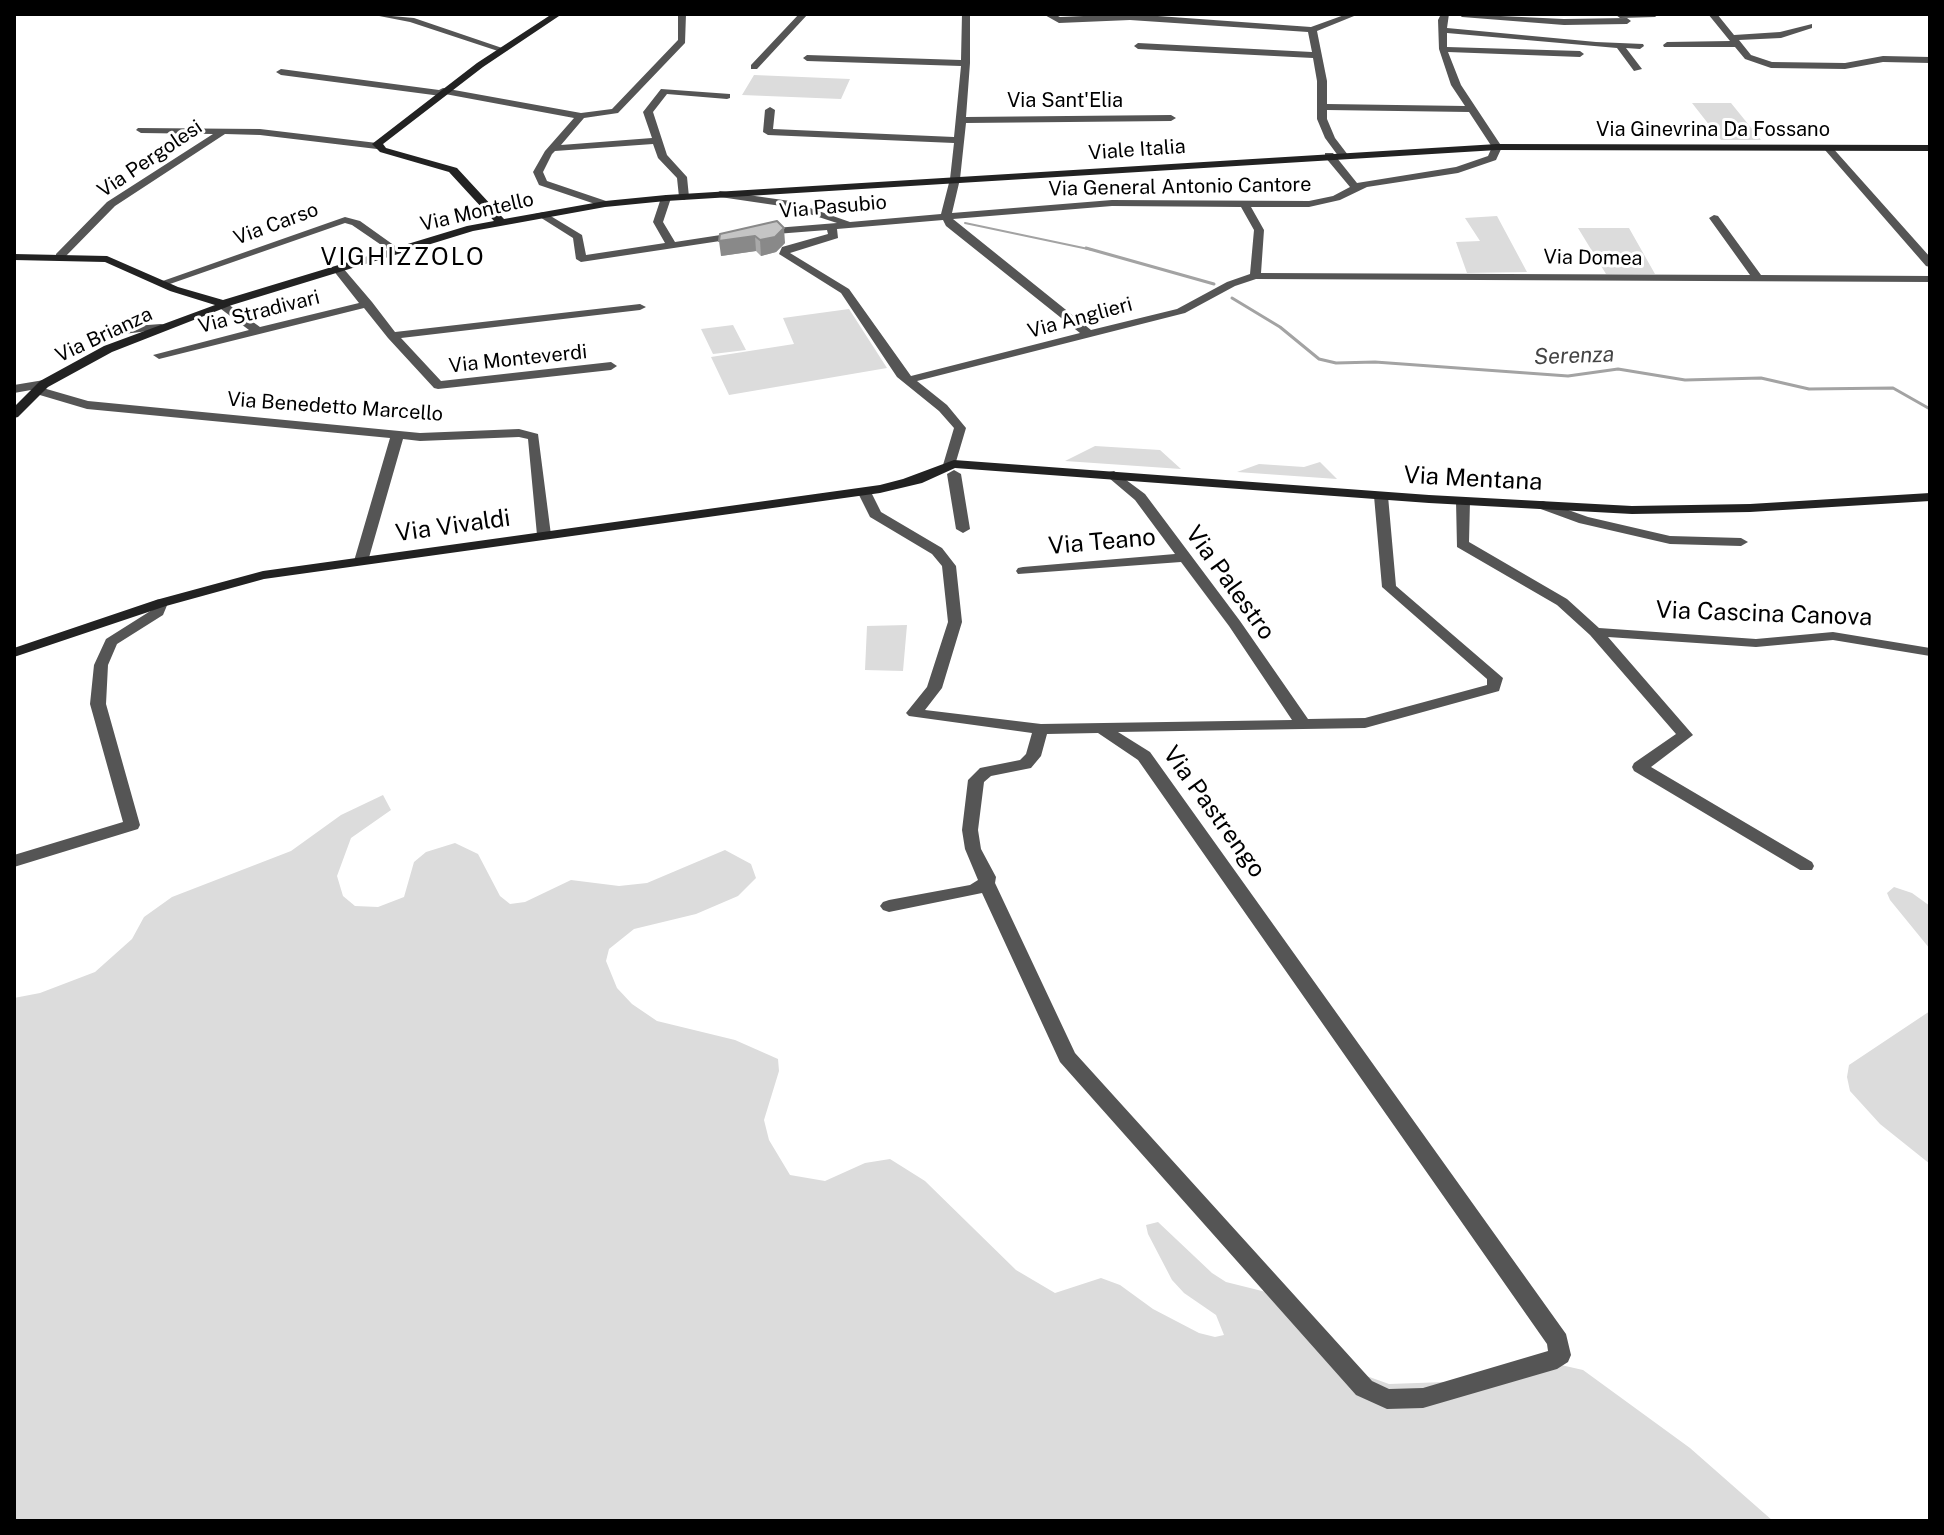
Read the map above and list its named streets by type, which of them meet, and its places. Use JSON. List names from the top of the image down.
{
  "streets": {
    "street": [
      "Via Sant'Elia",
      "Via Ginevrina Da Fossano",
      "Viale Italia",
      "Via Pergolesi",
      "Via General Antonio Cantore",
      "Via Pasubio",
      "Via Montello",
      "Via Carso",
      "Via Domea",
      "Via Stradivari",
      "Via Anglieri",
      "Via Brianza",
      "Via Monteverdi",
      "Via Benedetto Marcello",
      "Via Mentana",
      "Via Vivaldi",
      "Via Teano",
      "Via Palestro",
      "Via Cascina Canova",
      "Via Pastrengo"
    ]
  },
  "crossings": [
    ["Via Ginevrina Da Fossano", "Viale Italia"],
    ["Via Ginevrina Da Fossano", "Via General Antonio Cantore"],
    ["Viale Italia", "Via General Antonio Cantore"],
    ["Viale Italia", "Via Montello"],
    ["Via General Antonio Cantore", "Via Pasubio"],
    ["Via Pasubio", "Via Montello"],
    ["Via Montello", "Via Carso"],
    ["Via Montello", "Via Brianza"],
    ["Via Montello", "Via Monteverdi"],
    ["Via Domea", "Via Anglieri"],
    ["Via Stradivari", "Via Monteverdi"],
    ["Via Brianza", "Via Benedetto Marcello"],
    ["Via Benedetto Marcello", "Via Vivaldi"],
    ["Via Mentana", "Via Vivaldi"],
    ["Via Mentana", "Via Palestro"],
    ["Via Mentana", "Via Pastrengo"],
    ["Via Teano", "Via Palestro"],
    ["Via Palestro", "Via Pastrengo"]
  ],
  "districts": ["VIGHIZZOLO"],
  "water": ["Serenza"]
}
